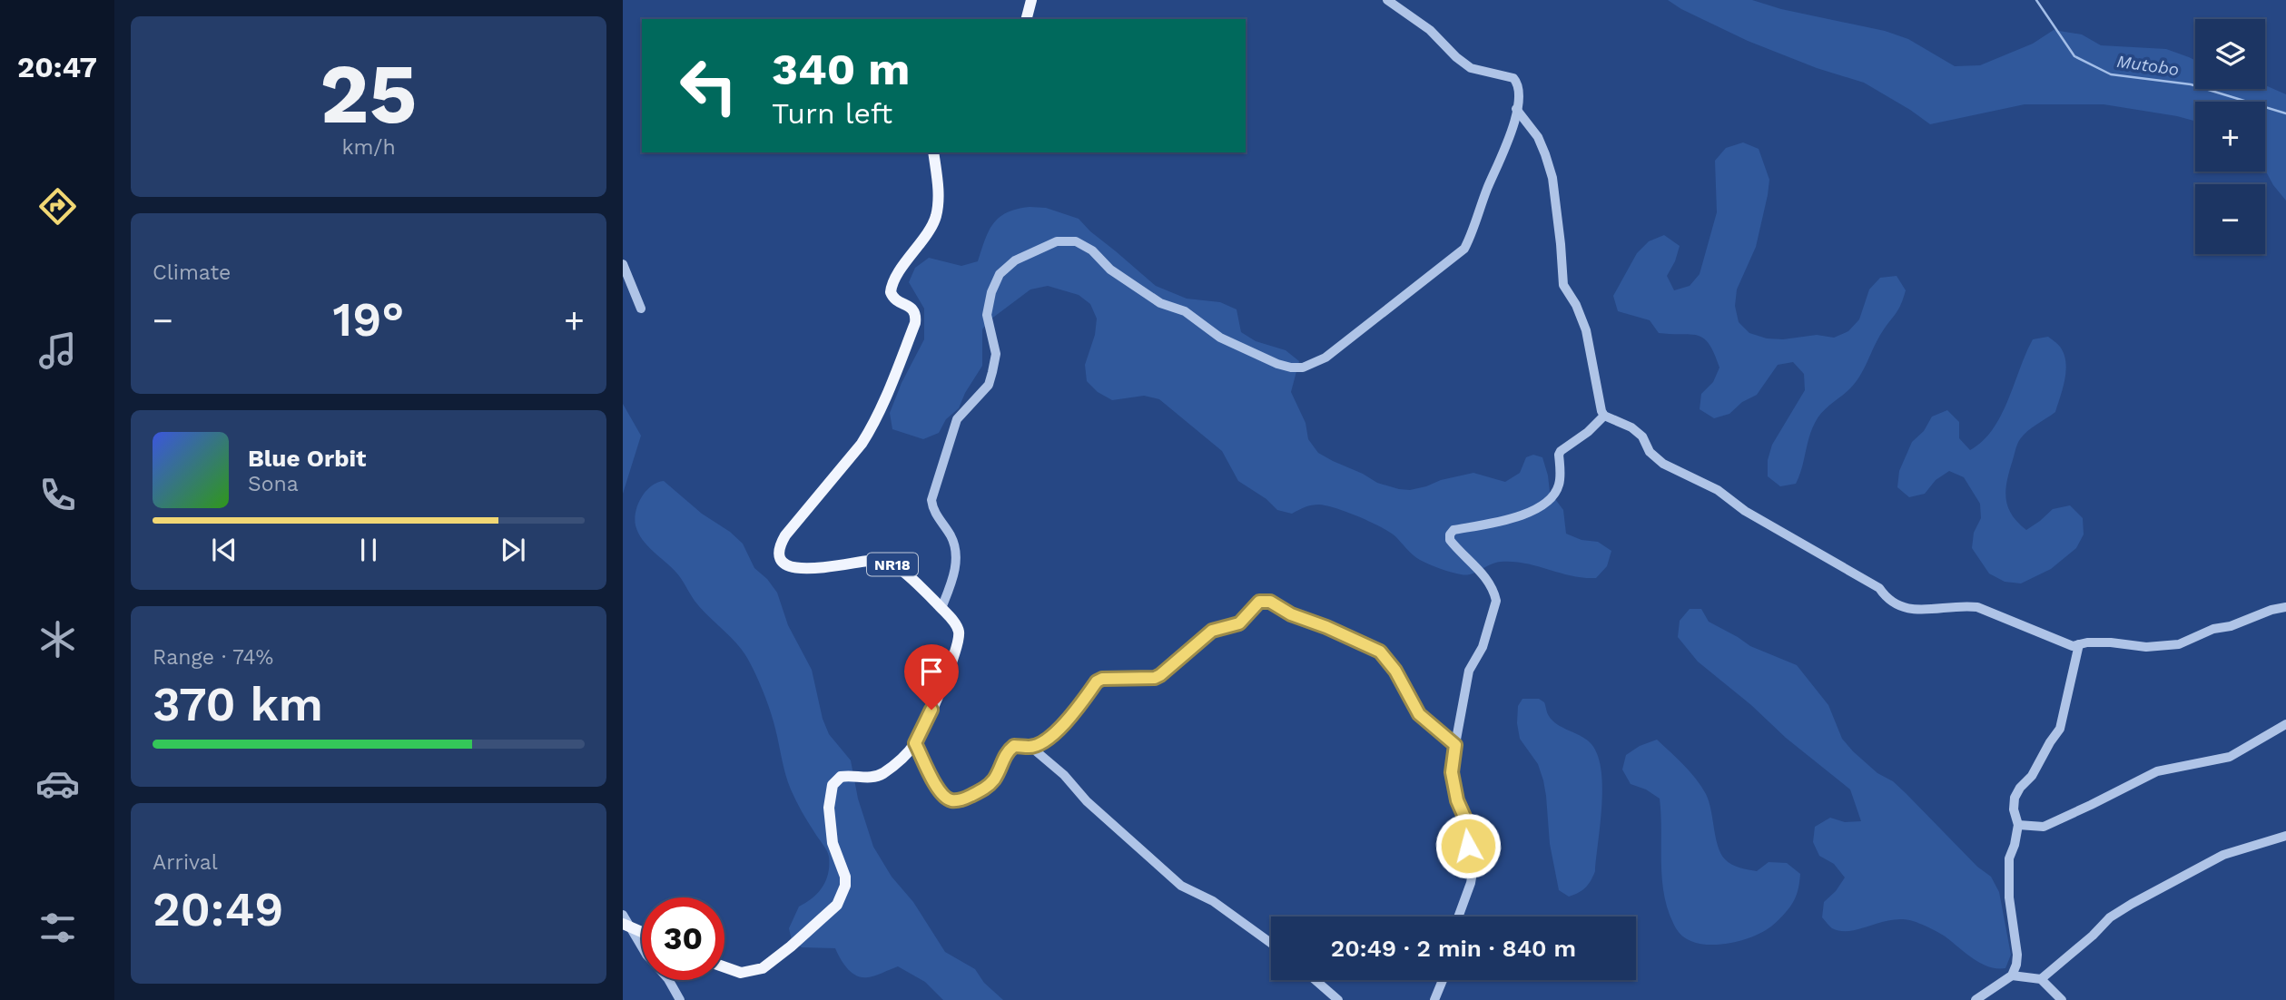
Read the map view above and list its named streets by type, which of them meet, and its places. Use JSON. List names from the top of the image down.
{
  "streets": {
    "main road": ["NR18"]
  },
  "water": ["Mutobo"],
  "page": {
    "tabs": "20:47",
    "tile": [
      ["25", "km/h"],
      "Climate",
      ["Range · 74%", "370 km"],
      ["Arrival", "20:49"]
    ],
    "map_buttons": ["+", "−"],
    "turn": ["340 m", "Turn left"],
    "heat": ["−", "19°", "+"],
    "song": ["Blue Orbit", "Sona"],
    "limit": "30",
    "trip": "20:49 · 2 min · 840 m"
  }
}
